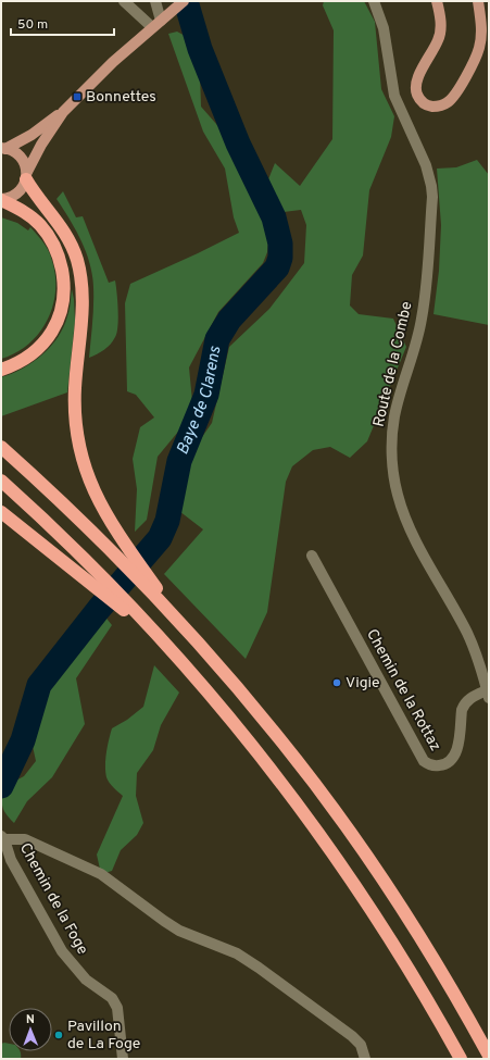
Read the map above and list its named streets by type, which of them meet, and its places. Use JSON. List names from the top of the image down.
{
  "streets": {
    "street": ["Route de la Combe", "Chemin de la Rottaz", "Chemin de la Foge"]
  },
  "crossings": [
    ["Route de la Combe", "Chemin de la Rottaz"]
  ],
  "water": ["Baye de Clarens"],
  "places": {
    "transit": ["Bonnettes"],
    "other": ["Vigie", "Pavillon de La Foge"]
  },
  "scale_bar": "50 m",
  "north": "top"
}
